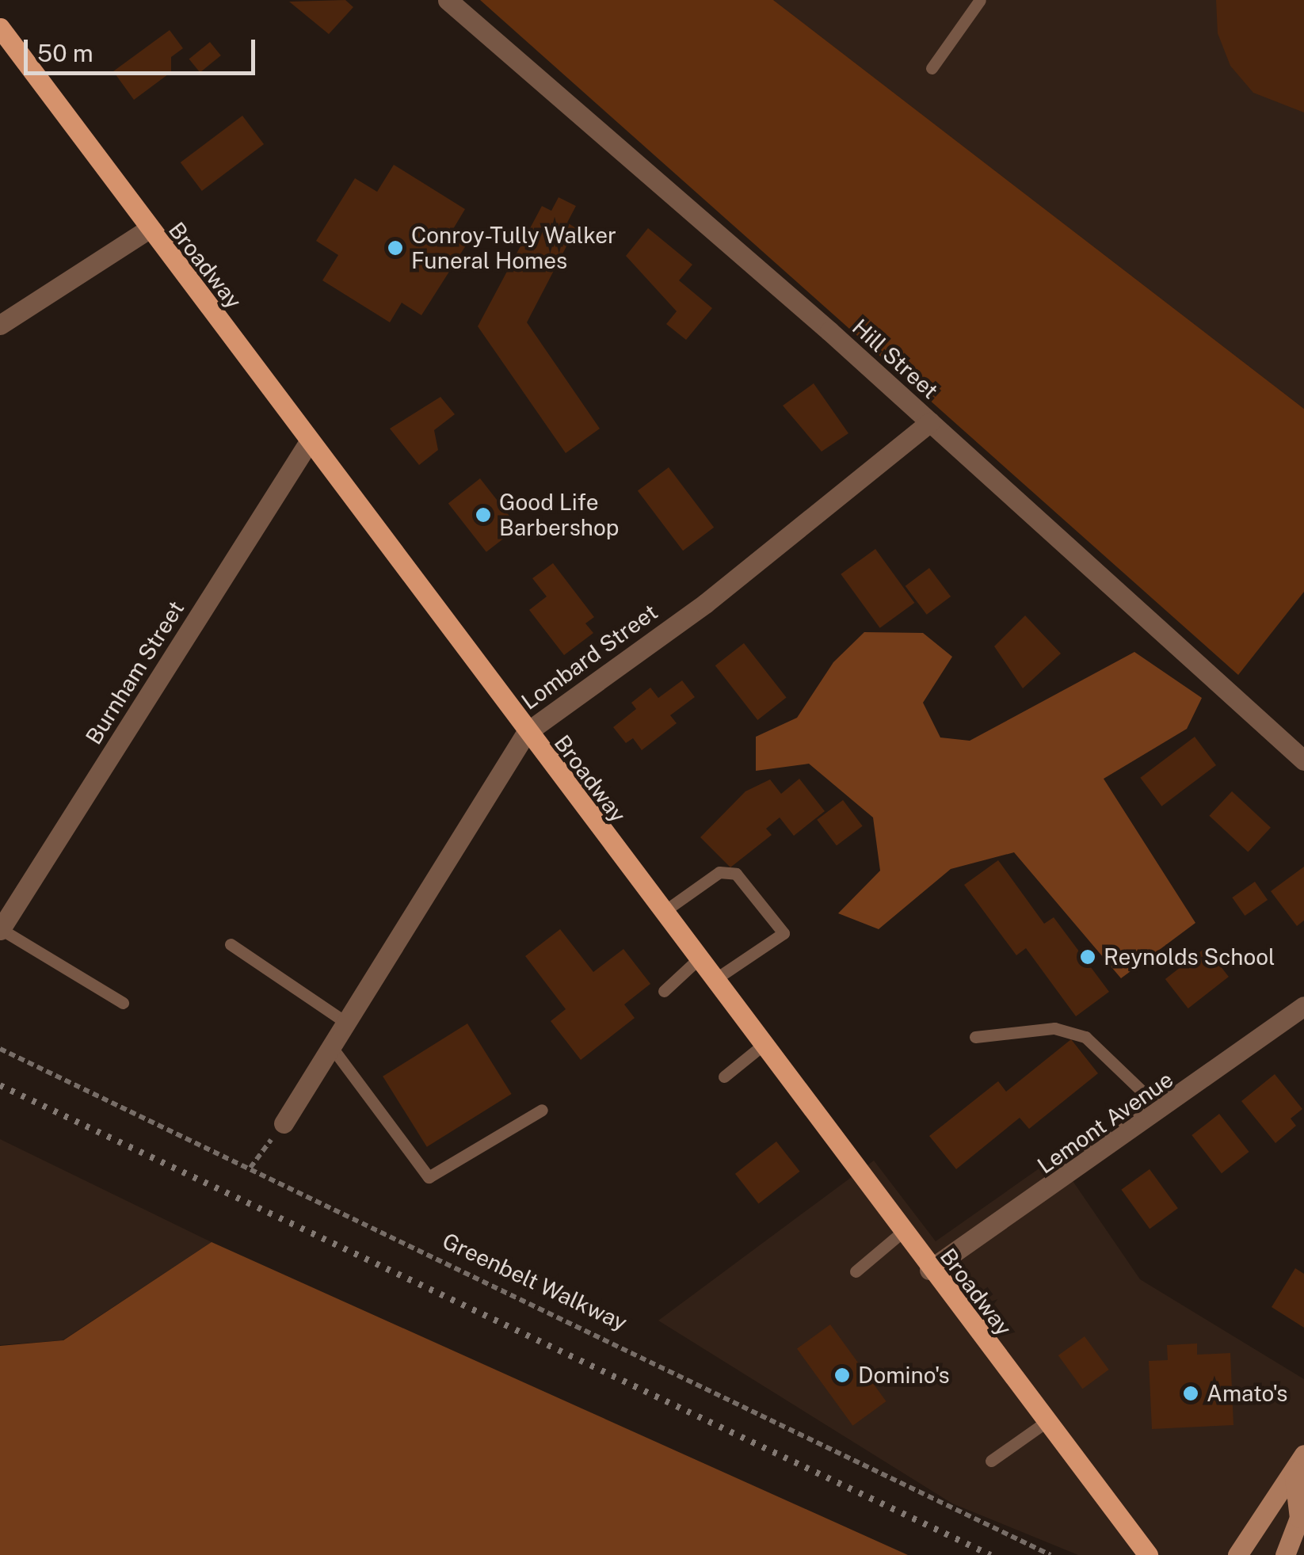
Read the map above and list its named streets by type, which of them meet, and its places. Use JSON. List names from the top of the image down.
{
  "streets": {
    "main road": ["Broadway"],
    "street": [
      "Hill Street",
      "Lombard Street",
      "Burnham Street",
      "Lemont Avenue"
    ],
    "path": ["Greenbelt Walkway"]
  },
  "crossings": [
    ["Broadway", "Lombard Street"],
    ["Broadway", "Burnham Street"],
    ["Broadway", "Lemont Avenue"],
    ["Hill Street", "Lombard Street"]
  ],
  "places": [
    "Conroy-Tully Walker Funeral Homes",
    "Good Life Barbershop",
    "Reynolds School",
    "Domino's",
    "Amato's"
  ],
  "scale_bar": "50 m"
}
